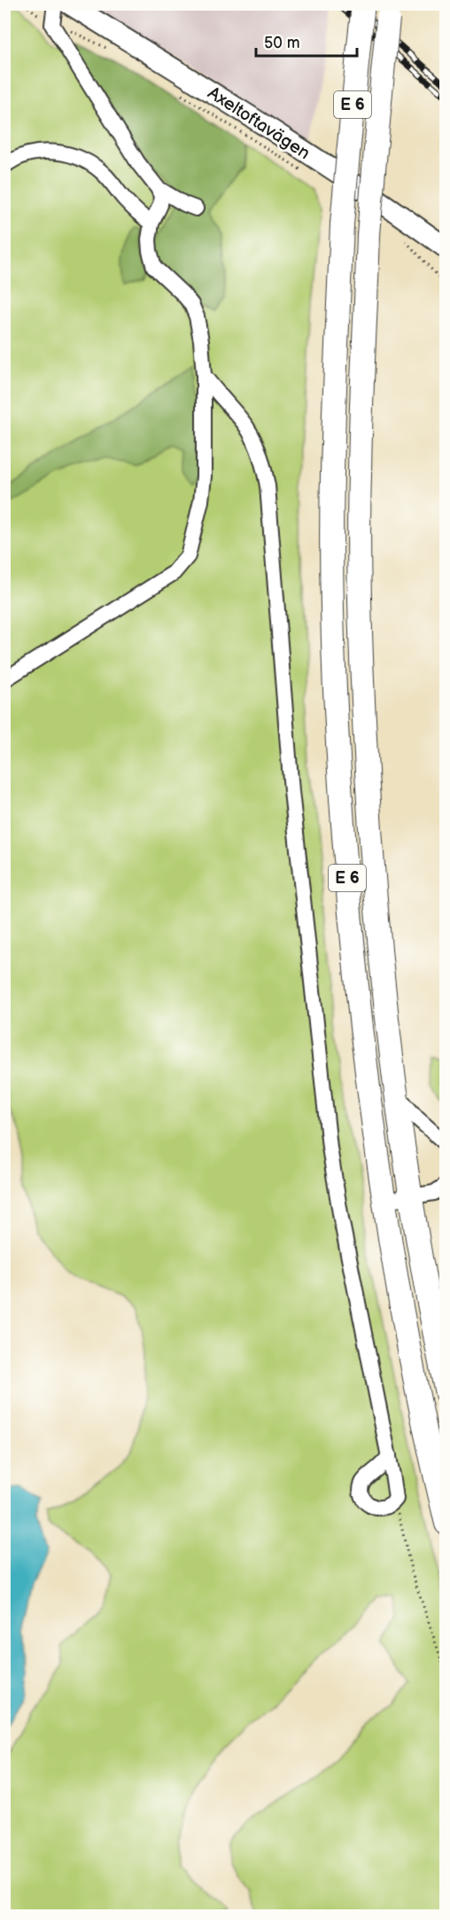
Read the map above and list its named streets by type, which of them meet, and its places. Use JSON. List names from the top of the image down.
{
  "streets": {
    "highway": ["E 6"],
    "main road": ["Axeltoftavägen"]
  },
  "scale_bar": "50 m"
}
